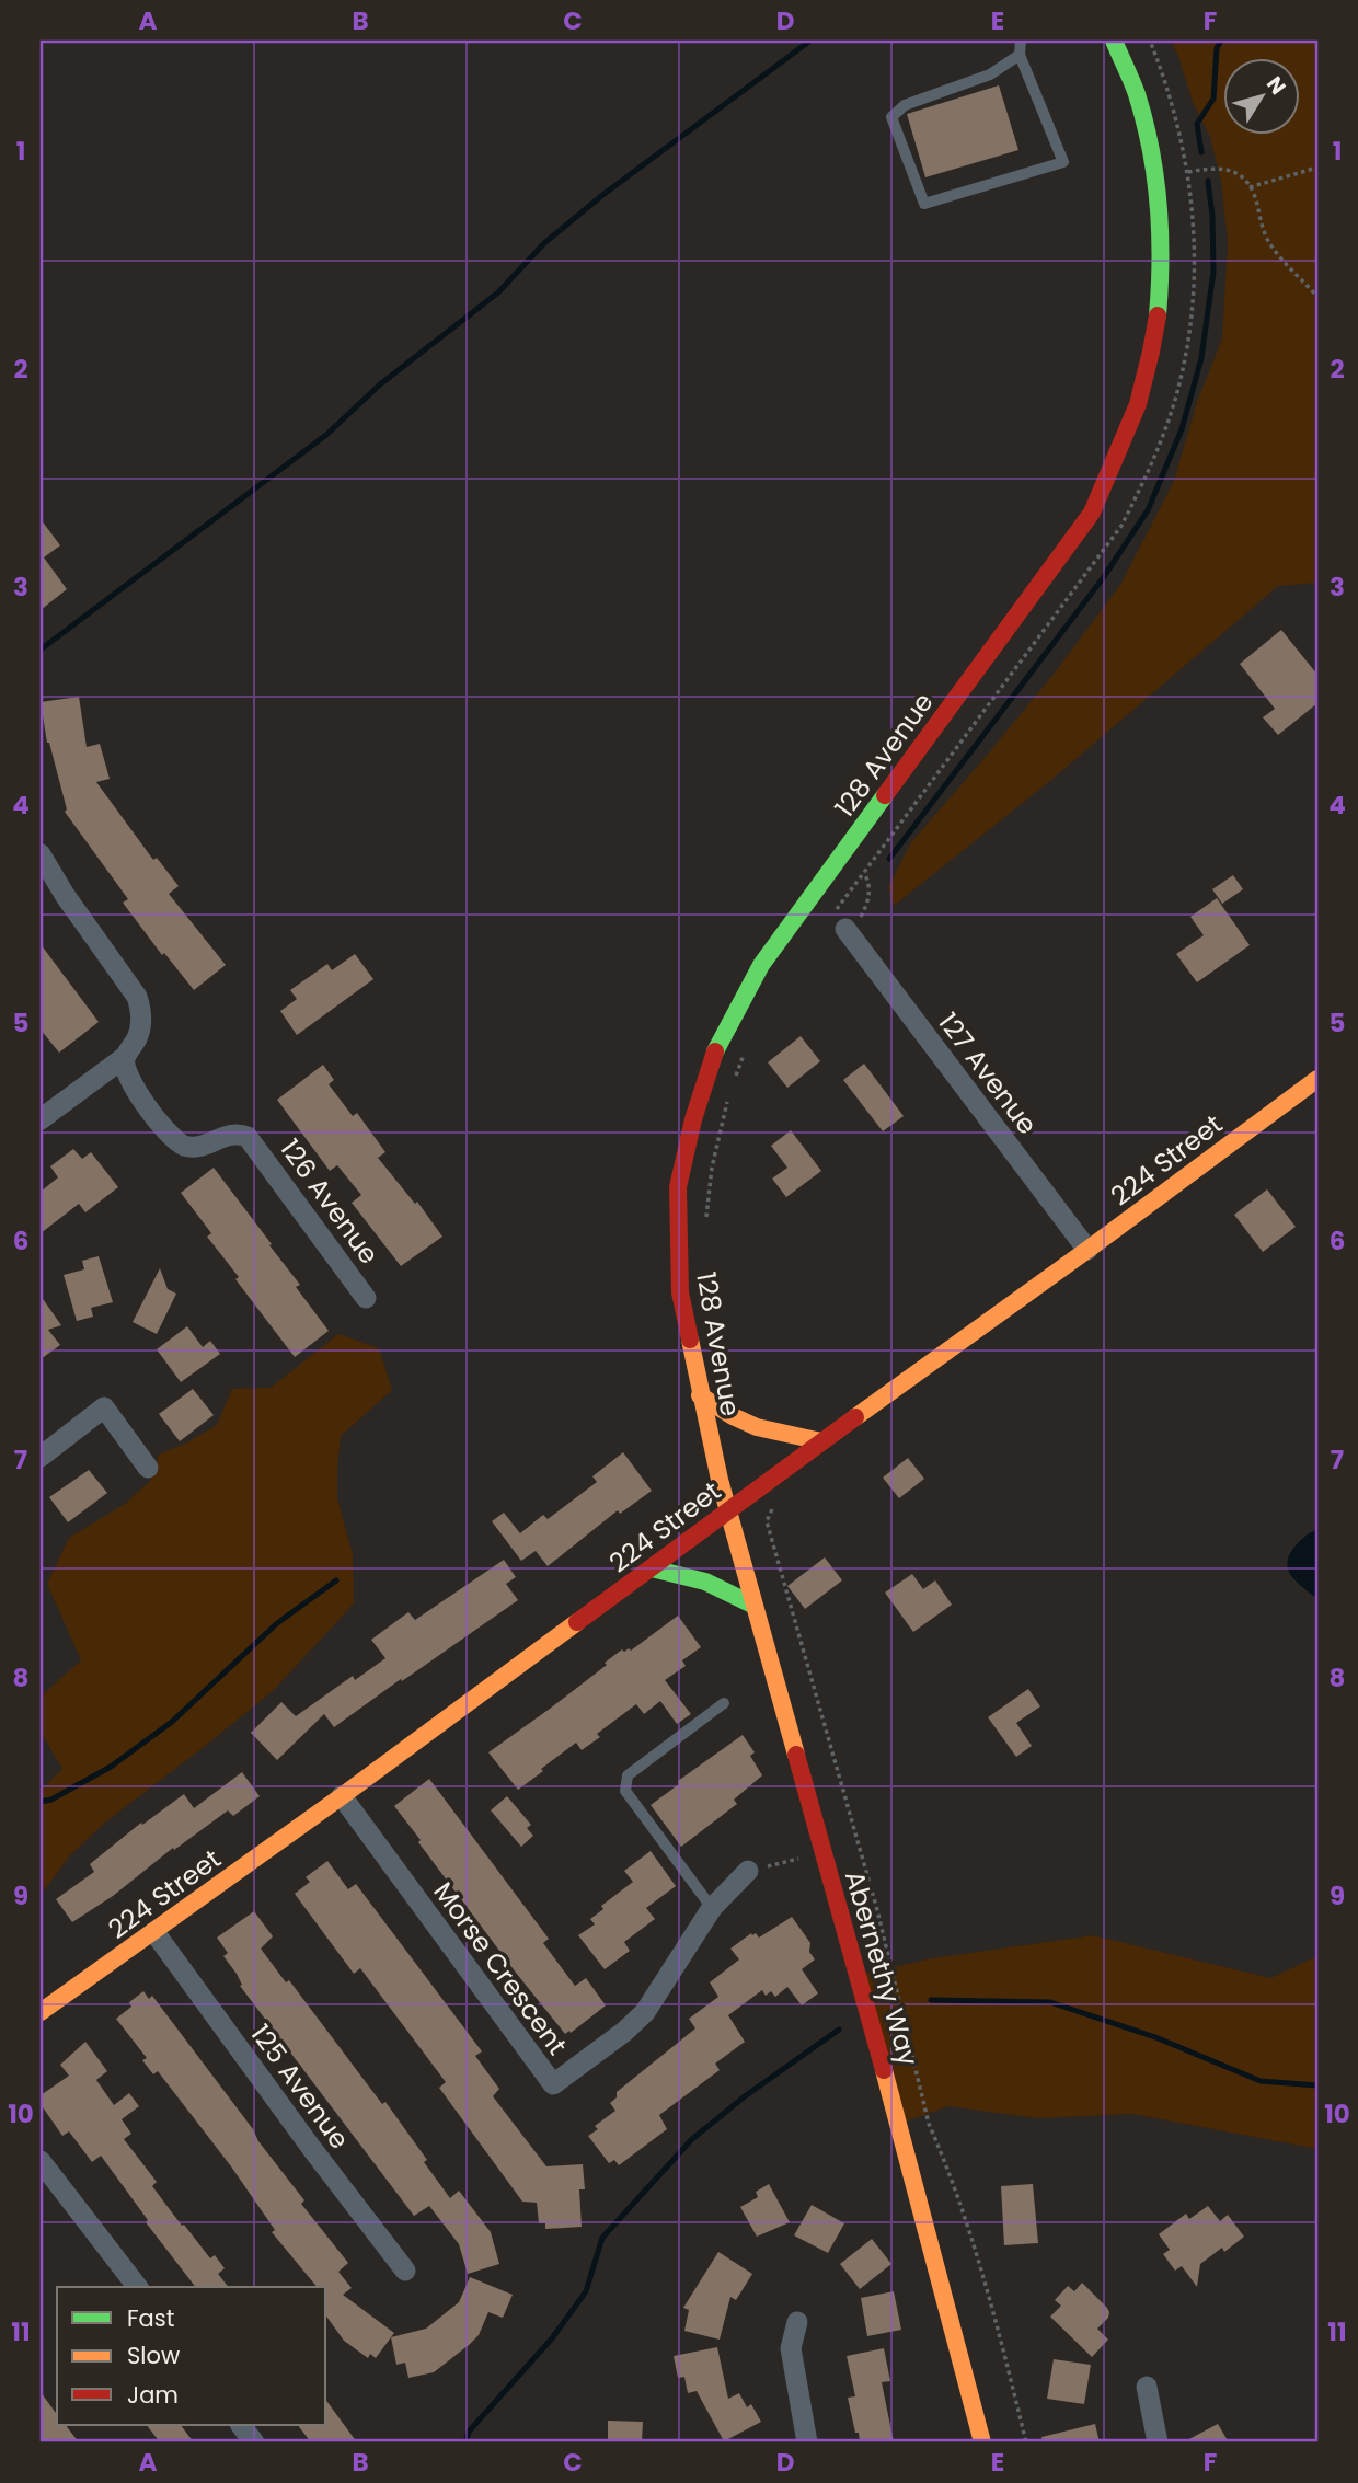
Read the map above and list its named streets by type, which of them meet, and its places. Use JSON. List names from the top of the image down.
{
  "streets": {
    "main road": ["128 Avenue", "224 Street", "Abernethy Way"],
    "street": [
      "127 Avenue",
      "126 Avenue",
      "Morse Crescent",
      "125 Avenue"
    ]
  },
  "crossings": [
    ["128 Avenue", "224 Street"],
    ["128 Avenue", "Abernethy Way"],
    ["127 Avenue", "224 Street"],
    ["224 Street", "Morse Crescent"],
    ["224 Street", "Abernethy Way"],
    ["224 Street", "125 Avenue"]
  ],
  "legend": ["Fast", "Slow", "Jam"],
  "north": "top right",
  "grid": {
    "columns": [
      "A",
      "B",
      "C",
      "D",
      "E",
      "F"
    ],
    "rows": [
      "1",
      "2",
      "3",
      "4",
      "5",
      "6",
      "7",
      "8",
      "9",
      "10",
      "11"
    ]
  }
}
